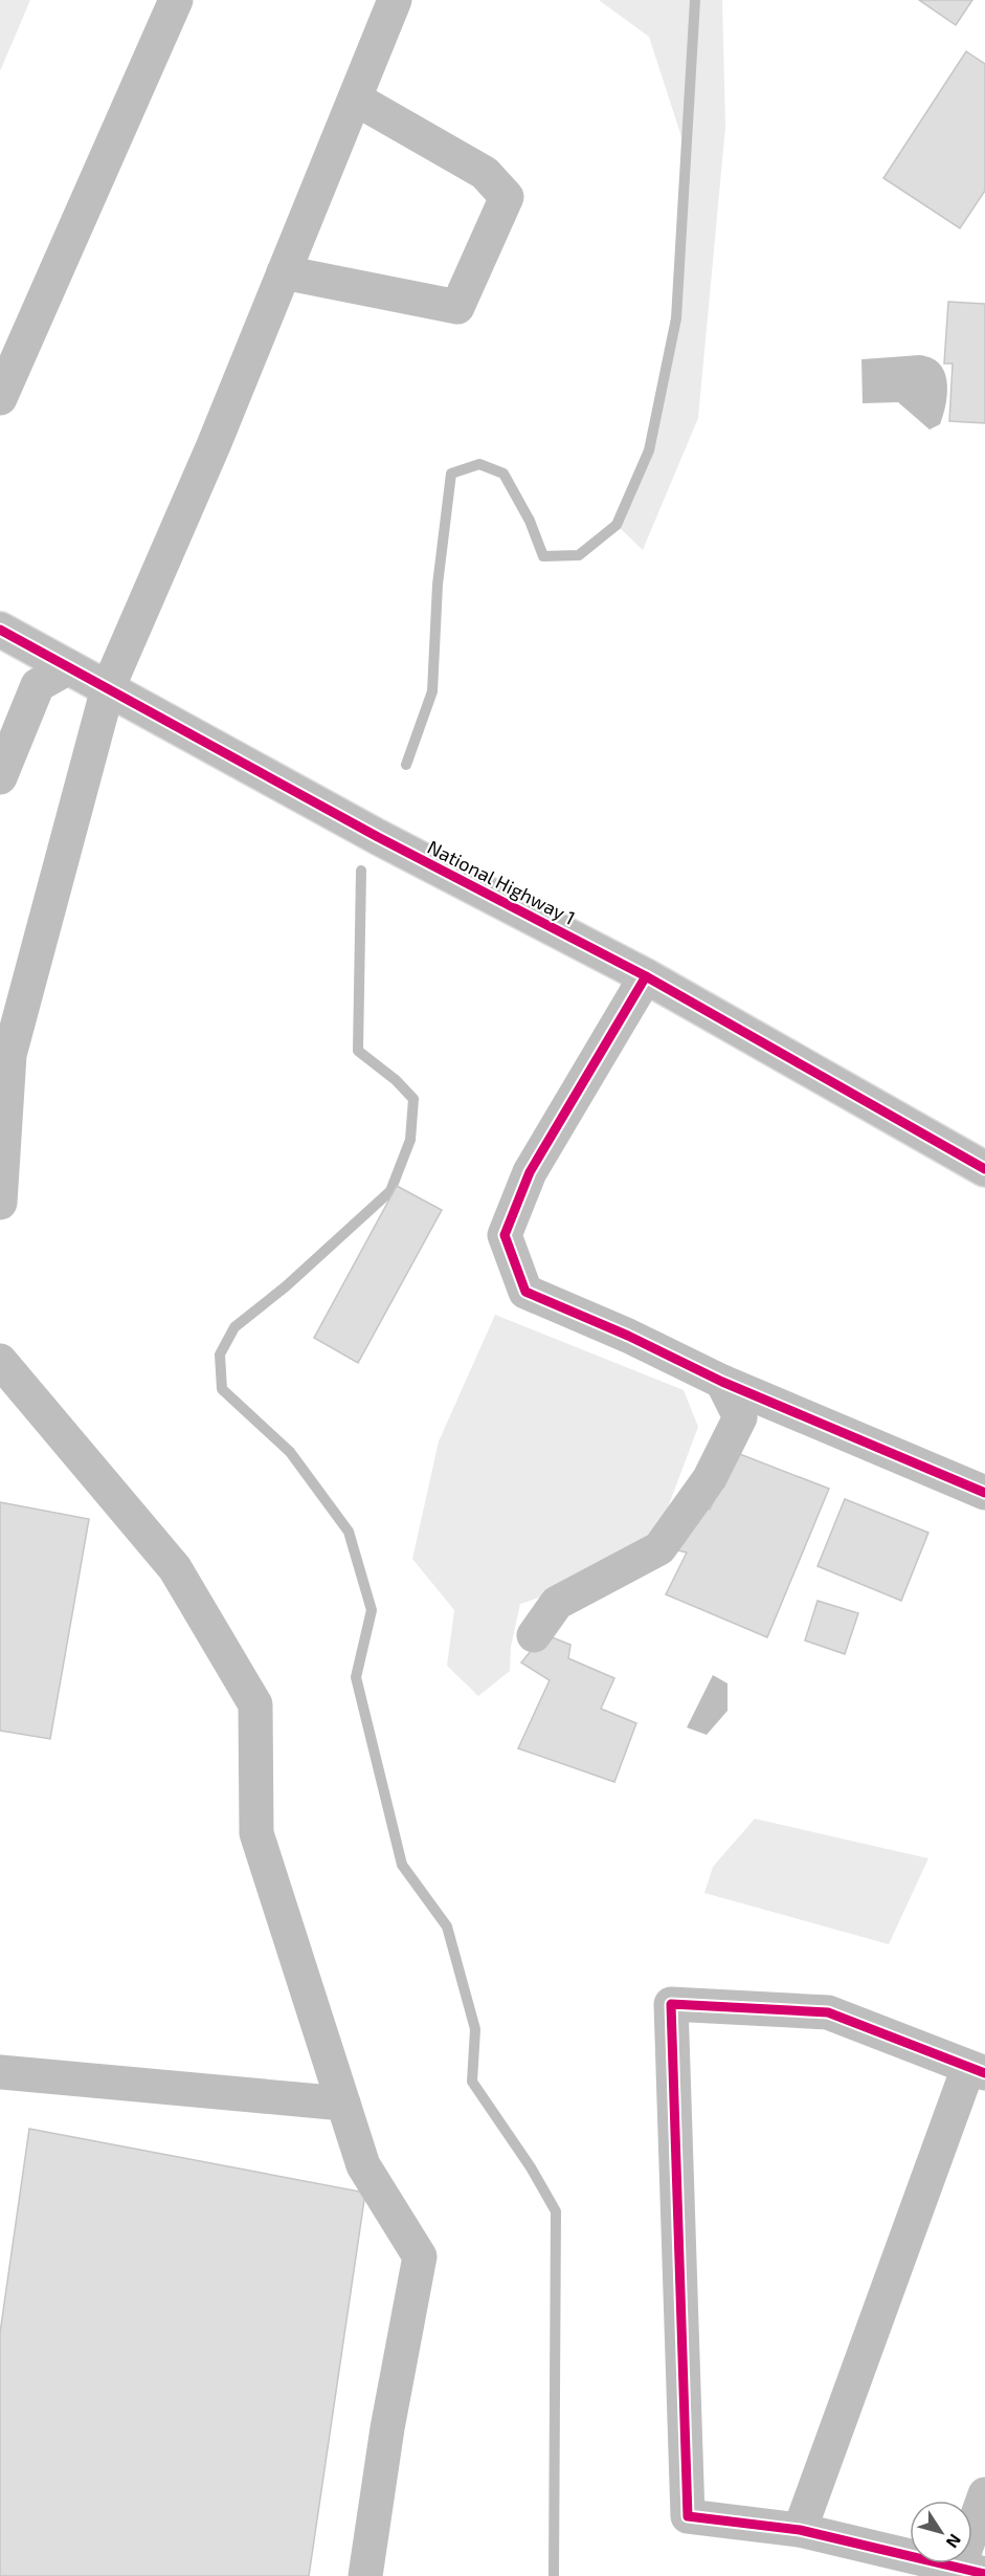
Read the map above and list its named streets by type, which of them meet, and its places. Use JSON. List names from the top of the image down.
{
  "streets": {
    "main road": ["National Highway 1"]
  },
  "north": "bottom right"
}
